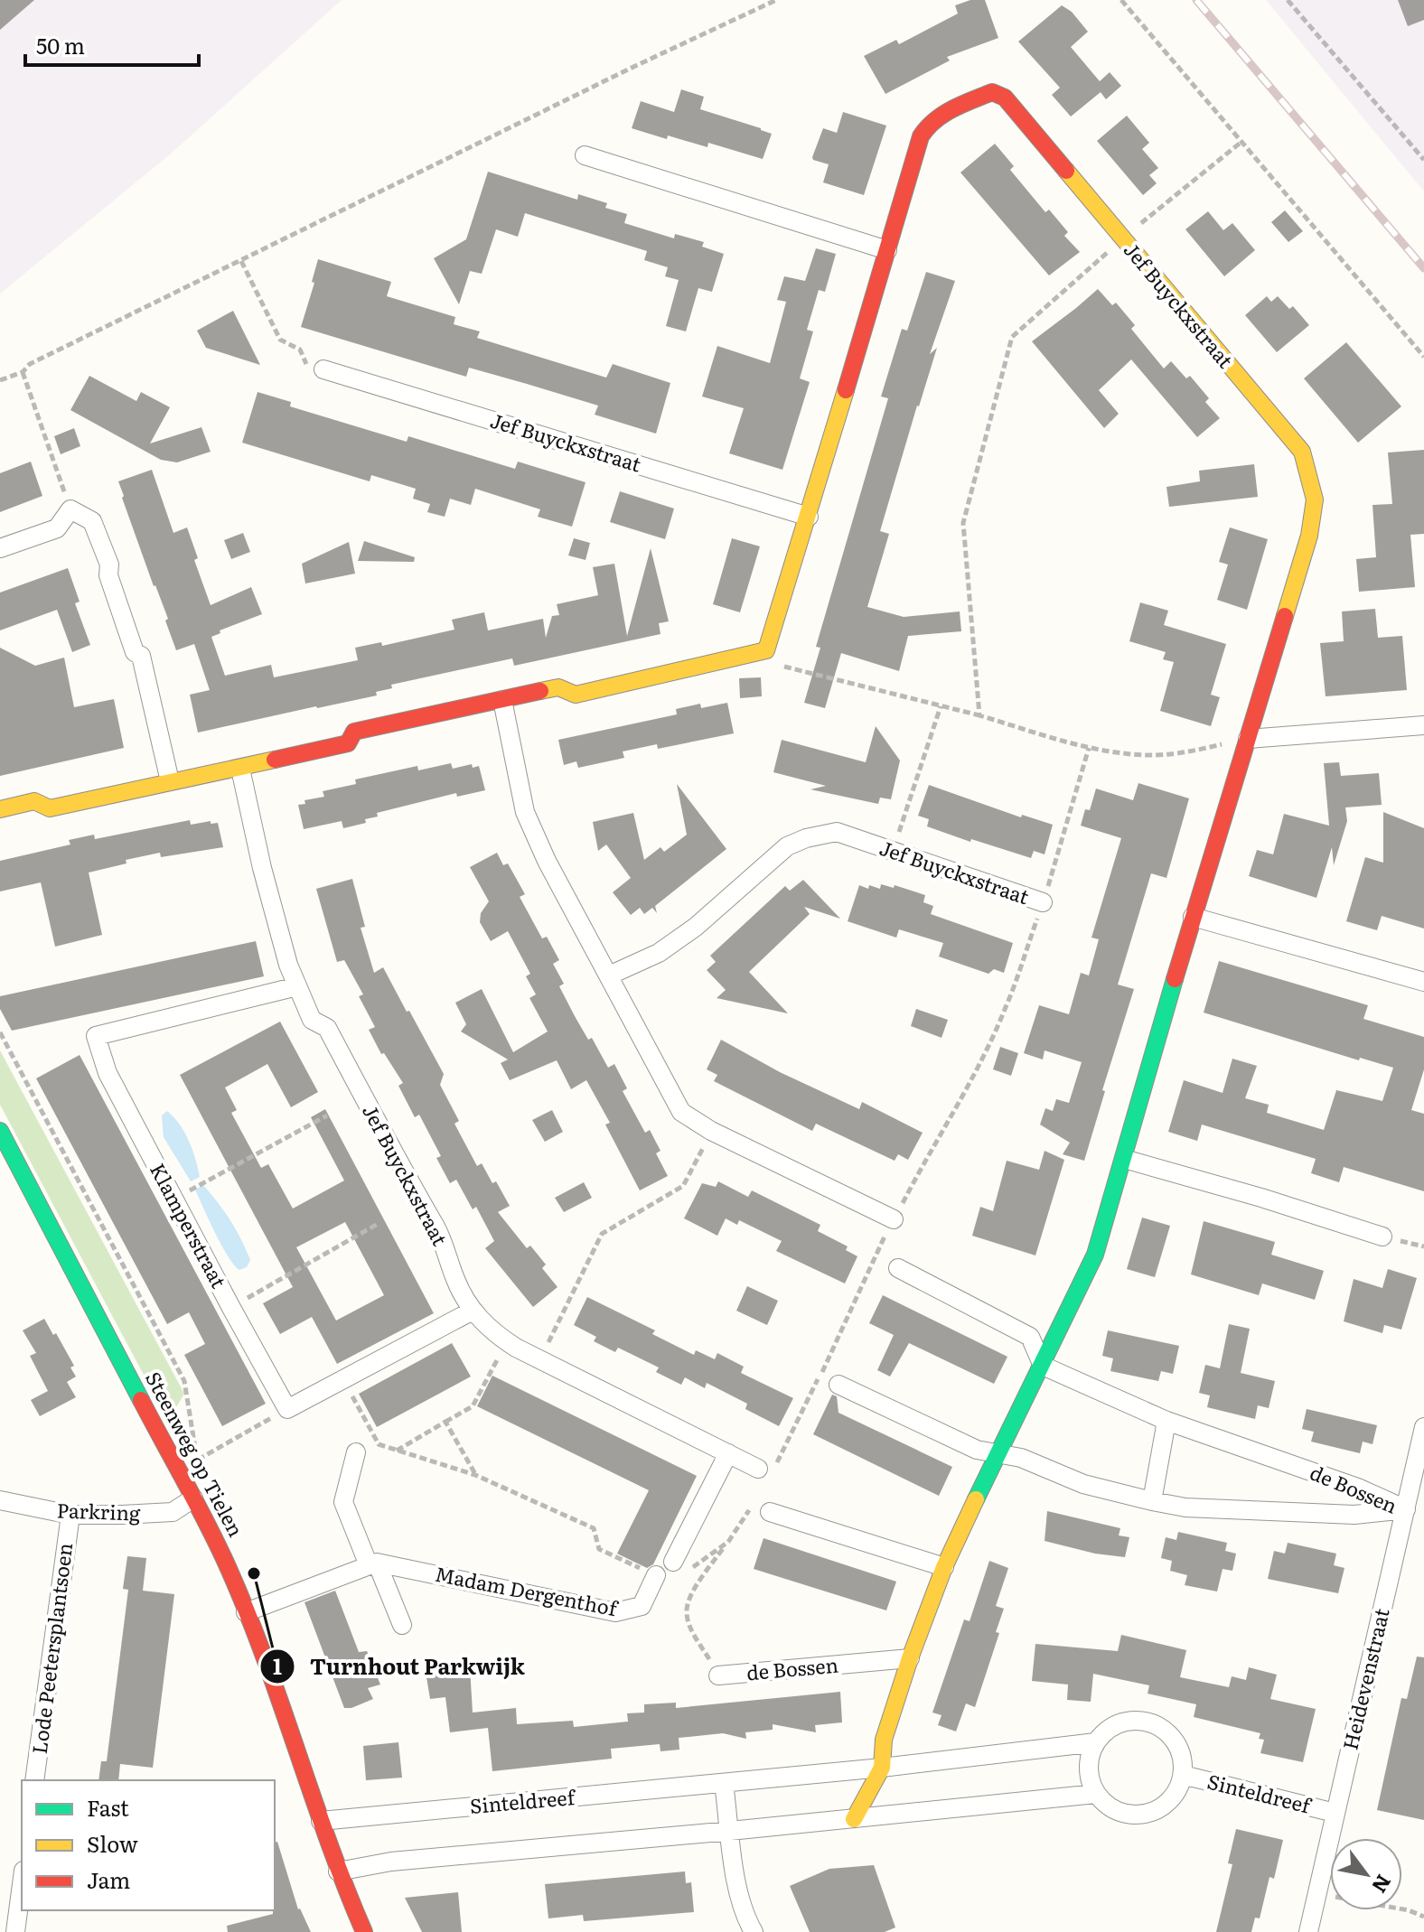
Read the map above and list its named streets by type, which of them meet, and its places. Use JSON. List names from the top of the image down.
{
  "streets": {
    "street": [
      "Jef Buyckxstraat",
      "Klamperstraat",
      "Steenweg op Tielen",
      "de Bossen",
      "Parkring",
      "Madam Dergenthof",
      "Lode Peetersplantsoen",
      "Heidevenstraat",
      "Sinteldreef"
    ]
  },
  "crossings": [
    ["Jef Buyckxstraat", "Klamperstraat"],
    ["Jef Buyckxstraat", "de Bossen"],
    ["Steenweg op Tielen", "Parkring"],
    ["Steenweg op Tielen", "Sinteldreef"],
    ["de Bossen", "Heidevenstraat"],
    ["Parkring", "Lode Peetersplantsoen"],
    ["Heidevenstraat", "Sinteldreef"]
  ],
  "places": ["Turnhout Parkwijk"],
  "legend": ["Fast", "Slow", "Jam"],
  "scale_bar": "50 m",
  "north": "bottom right"
}
